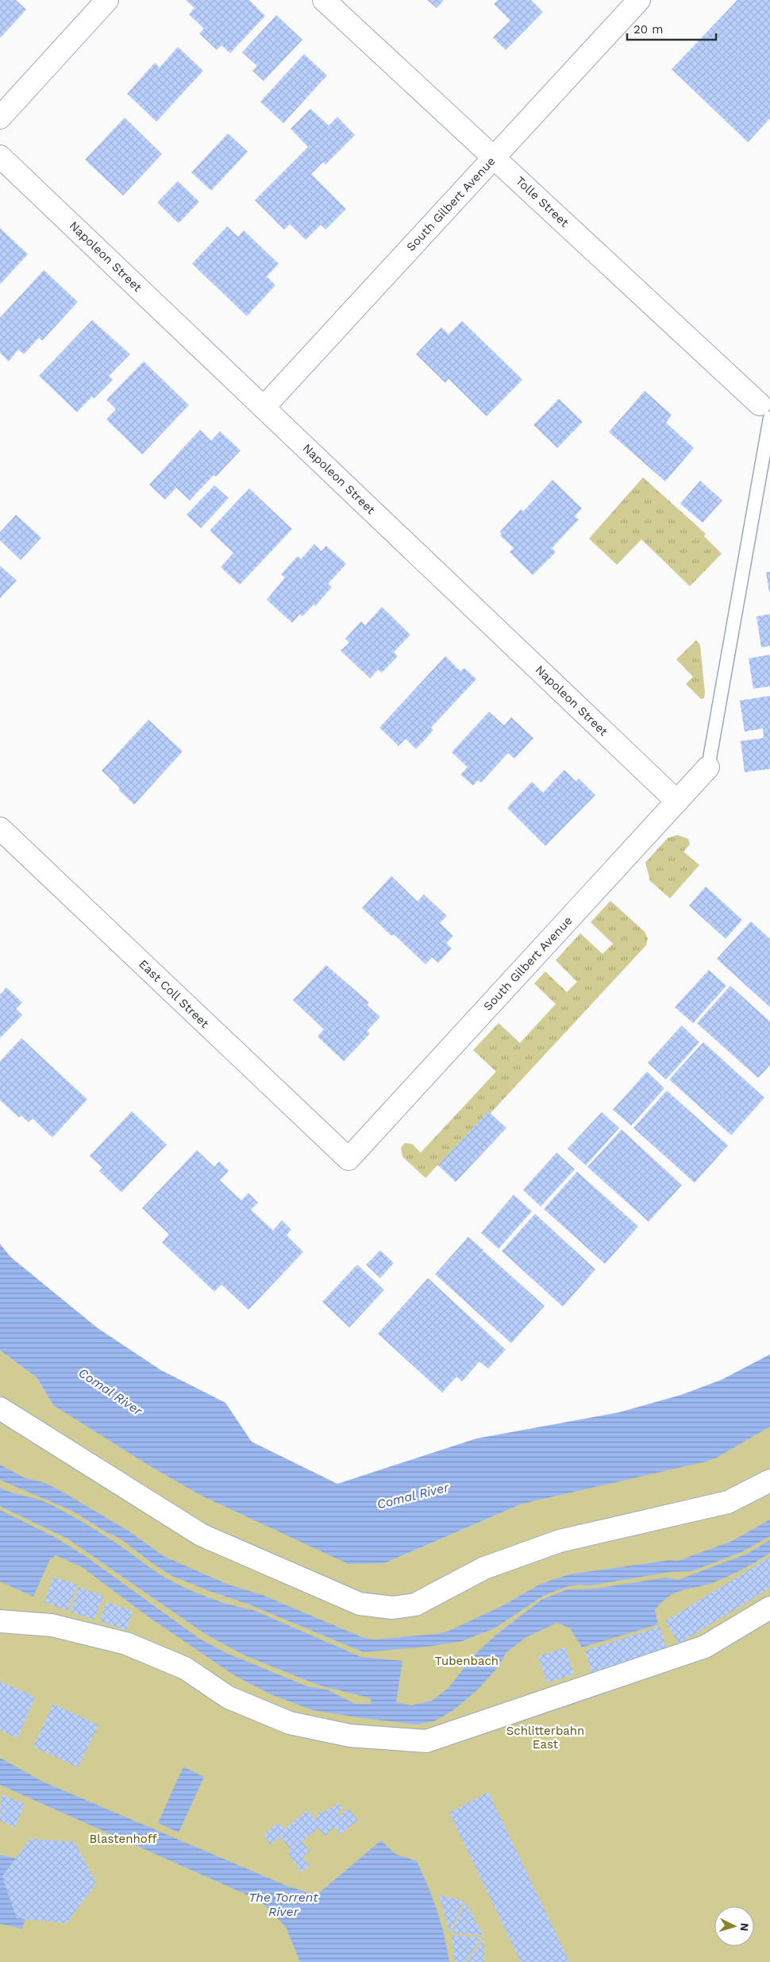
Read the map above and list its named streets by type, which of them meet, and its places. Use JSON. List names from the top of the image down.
{
  "streets": {
    "street": [
      "Tolle Street",
      "South Gilbert Avenue",
      "Napoleon Street",
      "East Coll Street"
    ]
  },
  "crossings": [
    ["Tolle Street", "South Gilbert Avenue"],
    ["South Gilbert Avenue", "Napoleon Street"],
    ["South Gilbert Avenue", "East Coll Street"]
  ],
  "water": ["Comal River", "The Torrent River"],
  "parks": ["Tubenbach", "Schlitterbahn East", "Blastenhoff"],
  "scale_bar": "20 m",
  "north": "right"
}
